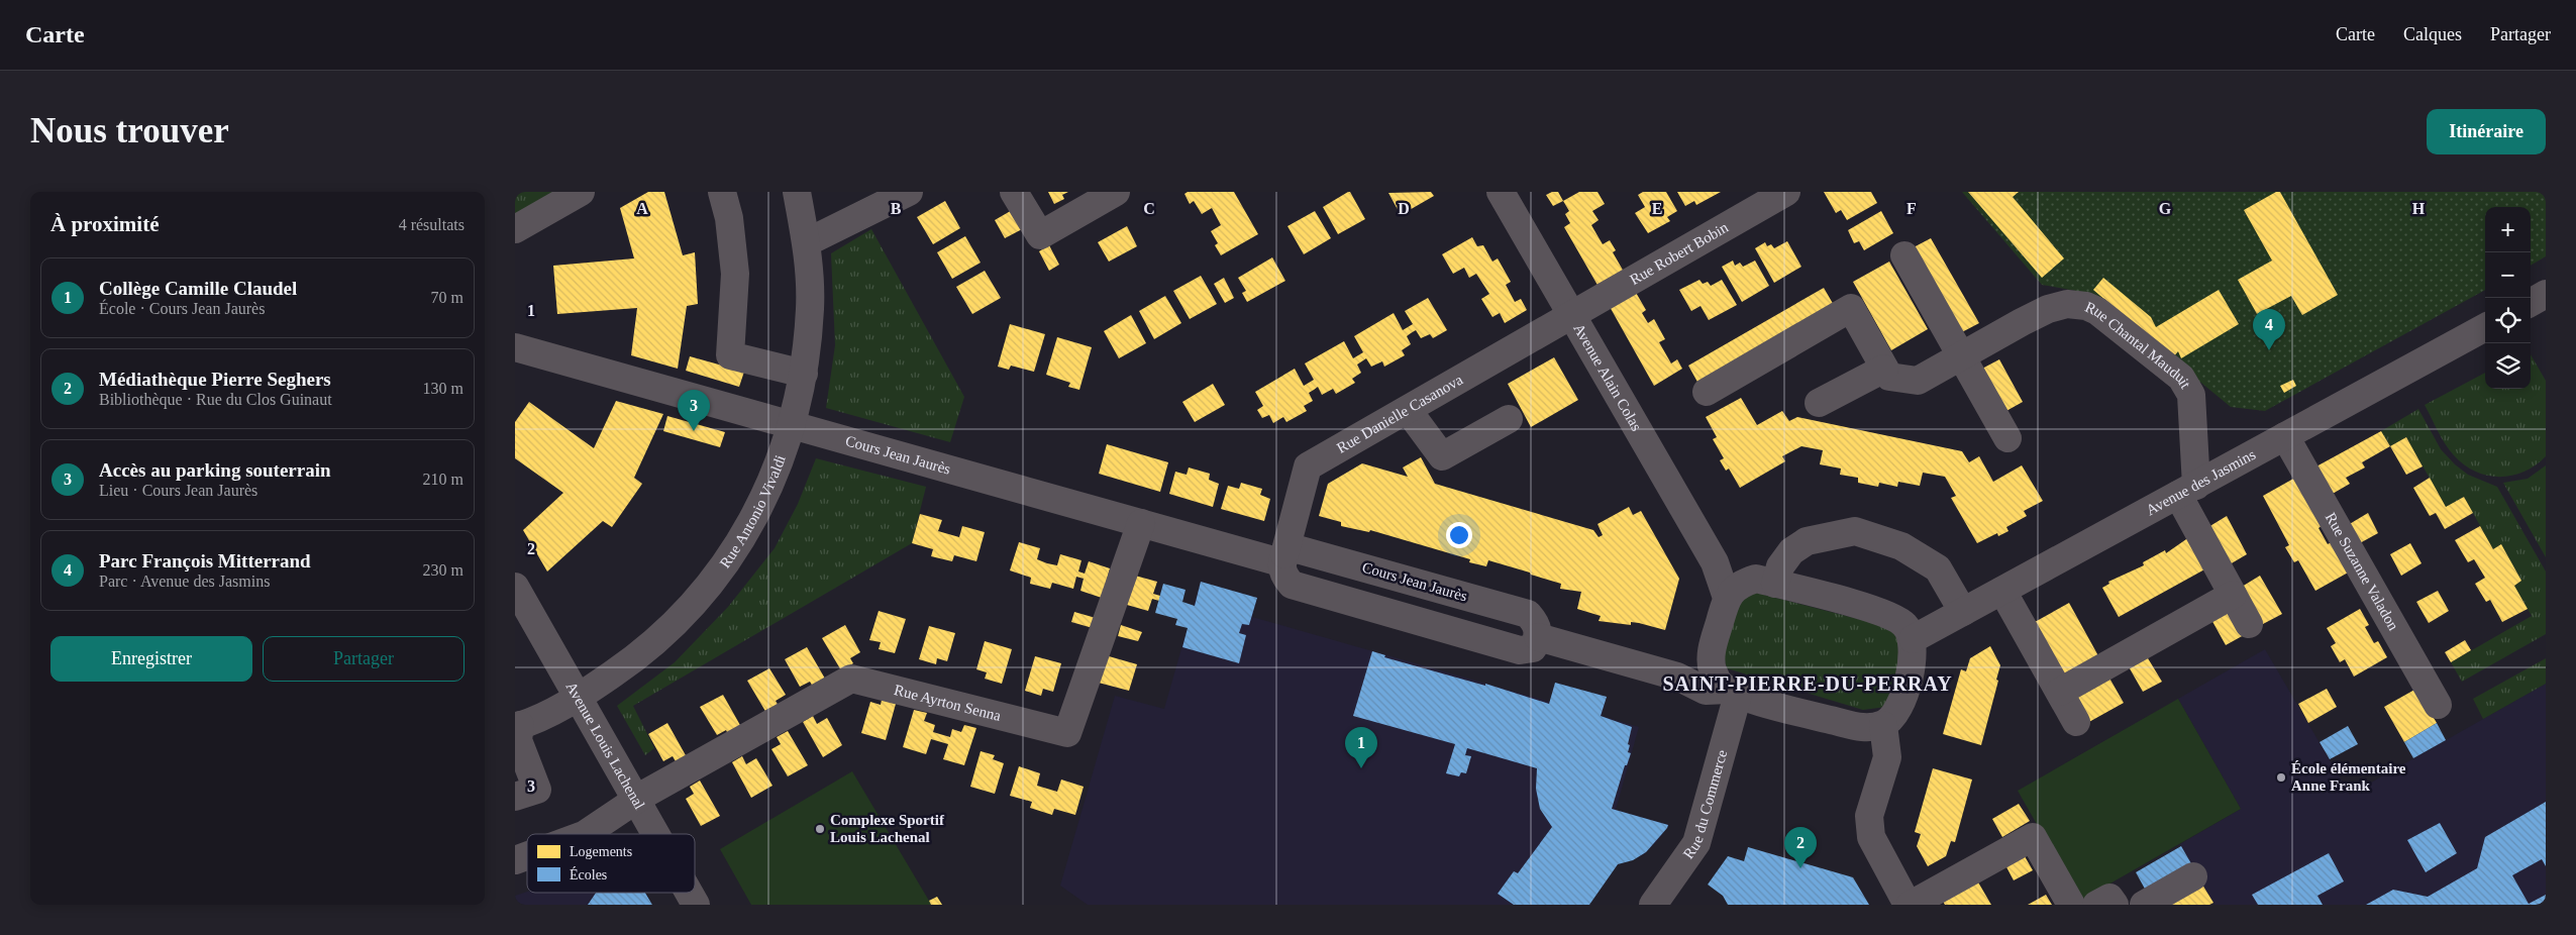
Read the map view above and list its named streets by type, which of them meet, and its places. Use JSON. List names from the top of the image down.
{
  "streets": {
    "street": [
      "Rue Robert Bobin",
      "Rue Chantal Mauduit",
      "Avenue Alain Colas",
      "Rue Danielle Casanova",
      "Cours Jean Jaurès",
      "Avenue des Jasmins",
      "Rue Antonio Vivaldi",
      "Rue Suzanne Valadon",
      "Rue Ayrton Senna",
      "Avenue Louis Lachenal",
      "Rue du Commerce"
    ]
  },
  "crossings": [
    ["Rue Robert Bobin", "Avenue Alain Colas"],
    ["Rue Robert Bobin", "Rue Danielle Casanova"],
    ["Rue Chantal Mauduit", "Avenue des Jasmins"],
    ["Avenue Alain Colas", "Rue Danielle Casanova"],
    ["Rue Danielle Casanova", "Cours Jean Jaurès"],
    ["Cours Jean Jaurès", "Rue Antonio Vivaldi"],
    ["Cours Jean Jaurès", "Rue Ayrton Senna"],
    ["Avenue des Jasmins", "Rue Suzanne Valadon"],
    ["Rue Antonio Vivaldi", "Avenue Louis Lachenal"],
    ["Rue Ayrton Senna", "Avenue Louis Lachenal"]
  ],
  "districts": ["SAINT-PIERRE-DU-PERRAY"],
  "places": ["École élémentaire Anne Frank", "Complexe Sportif Louis Lachenal"],
  "legend": ["Logements", "Écoles"],
  "page": {
    "header": "Carte",
    "nav": ["Carte", "Calques", "Partager"],
    "buttons": [
      "Itinéraire",
      ["Enregistrer", "Partager"]
    ],
    "title": "Nous trouver",
    "heading": ["À proximité", "4 résultats"],
    "map_buttons": ["+", "−"],
    "list": [
      {
        "mark": "1",
        "name": "Collège Camille Claudel",
        "note": "École · Cours Jean Jaurès",
        "value": "70 m"
      },
      {
        "mark": "2",
        "name": "Médiathèque Pierre Seghers",
        "note": "Bibliothèque · Rue du Clos Guinaut",
        "value": "130 m"
      },
      {
        "mark": "3",
        "name": "Accès au parking souterrain",
        "note": "Lieu · Cours Jean Jaurès",
        "value": "210 m"
      },
      {
        "mark": "4",
        "name": "Parc François Mitterrand",
        "note": "Parc · Avenue des Jasmins",
        "value": "230 m"
      }
    ],
    "pins": [
      "4",
      "3",
      "1",
      "2"
    ]
  },
  "grid": {
    "columns": [
      "A",
      "B",
      "C",
      "D",
      "E",
      "F",
      "G",
      "H"
    ],
    "rows": ["1", "2", "3"]
  }
}
